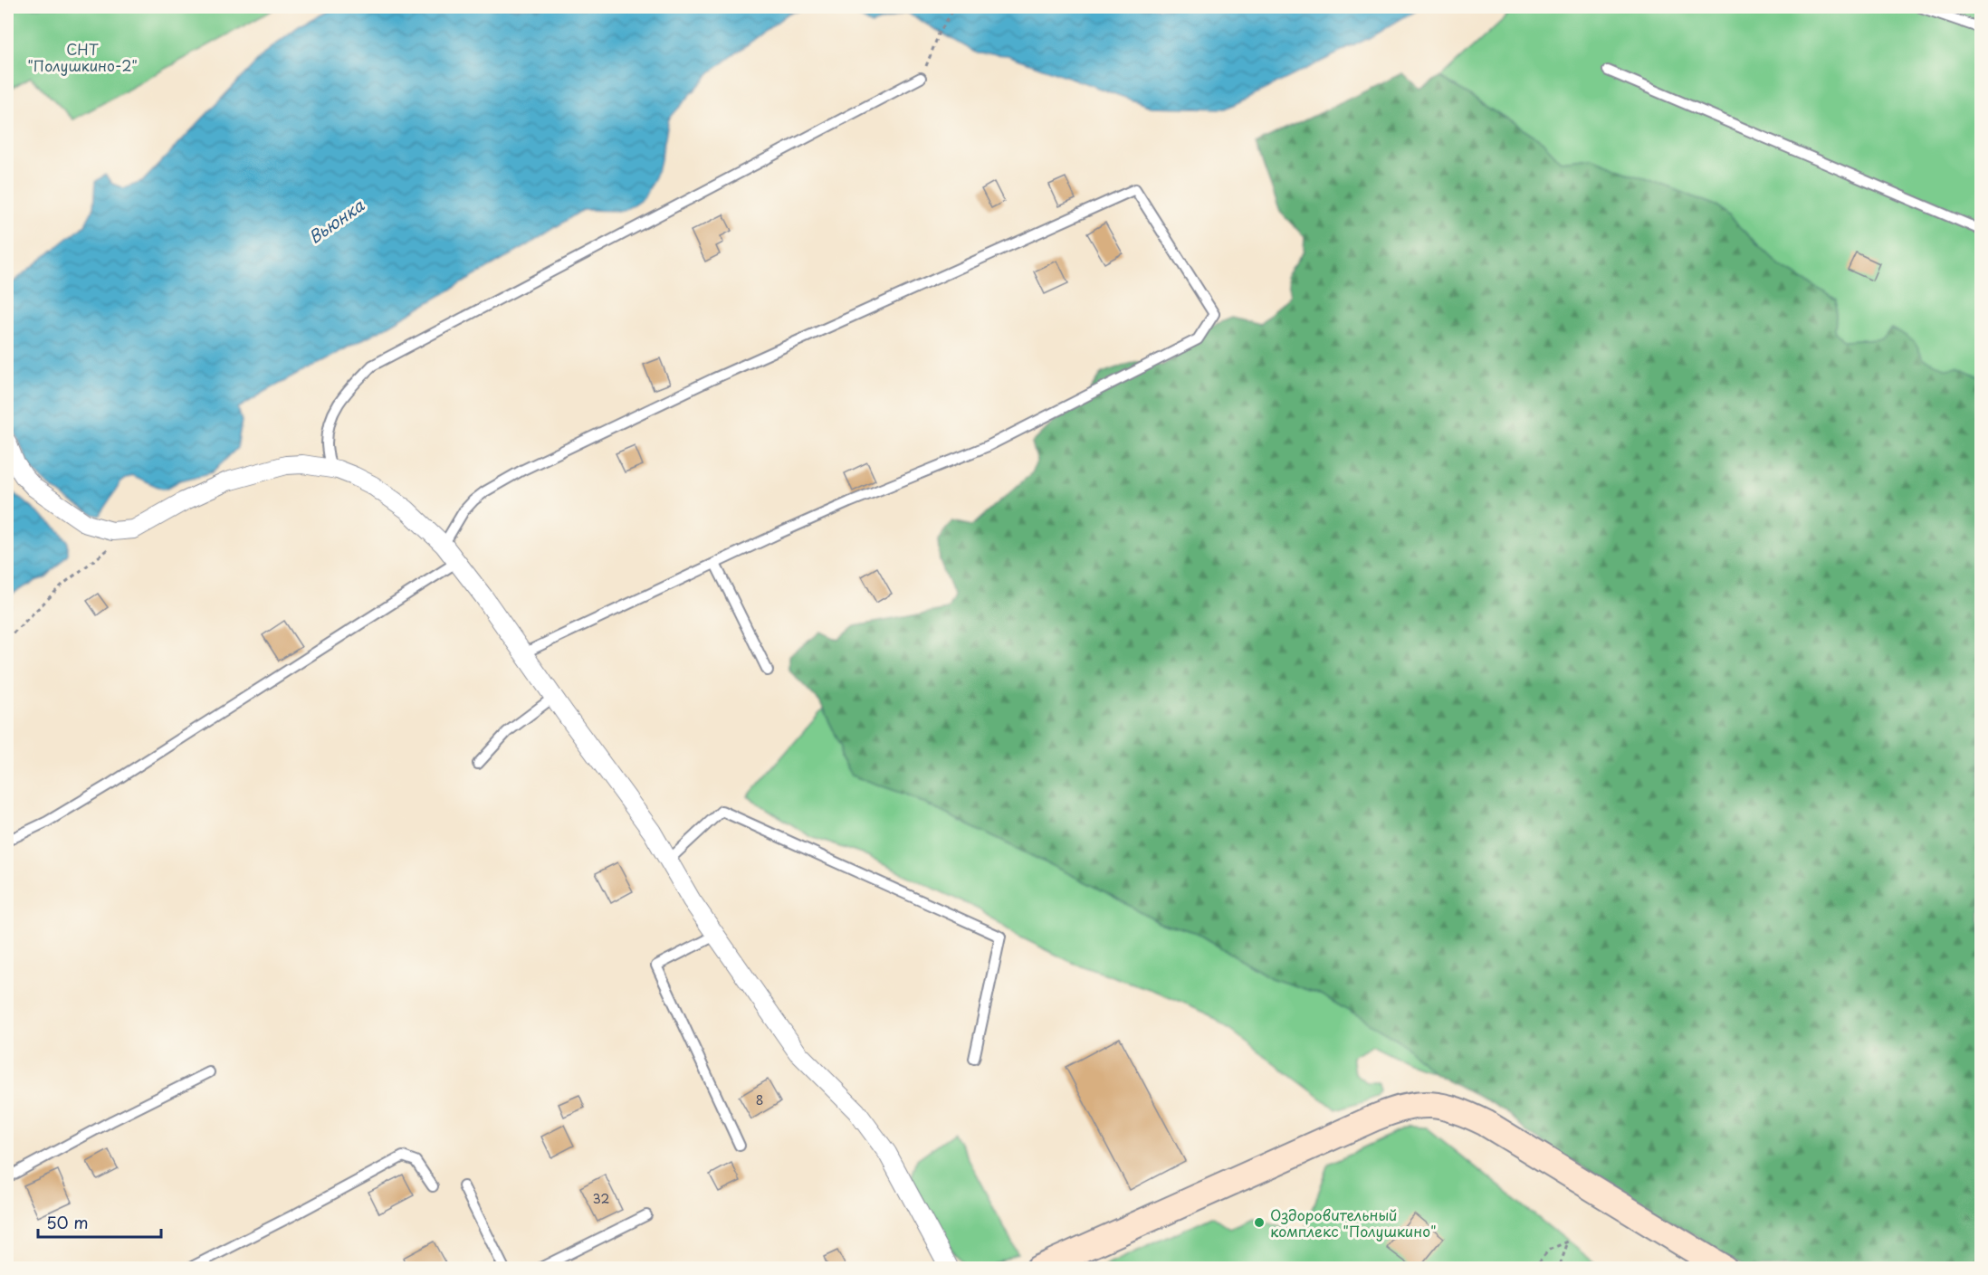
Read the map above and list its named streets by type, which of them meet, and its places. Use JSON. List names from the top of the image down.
{
  "water": ["Вьюнка"],
  "parks": ["СНТ \"Полушкино-2\""],
  "places": ["Оздоровительный комплекс \"Полушкино\""],
  "house_numbers": ["8", "32"],
  "scale_bar": "50 m"
}
